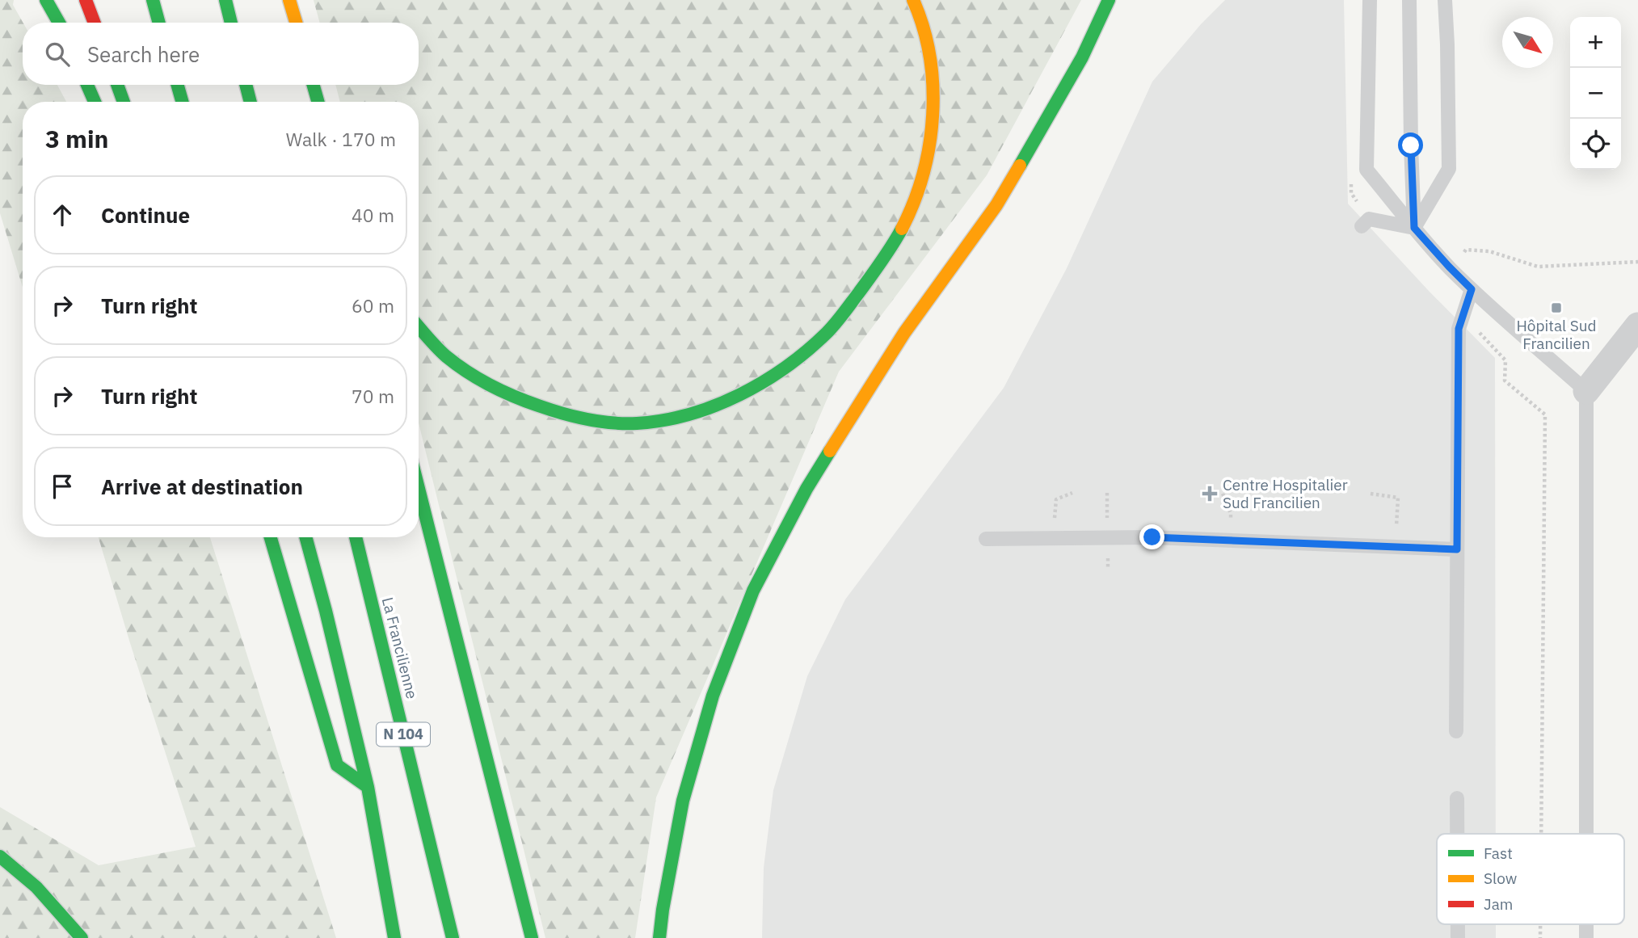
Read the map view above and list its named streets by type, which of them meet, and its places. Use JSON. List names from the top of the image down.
{
  "streets": {
    "main road": ["La Francilienne", "N 104"]
  },
  "places": {
    "transit": ["Hôpital Sud Francilien"],
    "health": ["Centre Hospitalier Sud Francilien"]
  },
  "legend": ["Fast", "Slow", "Jam"],
  "north": "bottom right",
  "page": {
    "map_buttons": ["+", "−"],
    "search": "Search here",
    "heading": ["3 min", "Walk · 170 m"],
    "list": [
      ["Continue", "40 m"],
      ["Turn right", "60 m"],
      ["Turn right", "70 m"],
      "Arrive at destination"
    ]
  }
}
